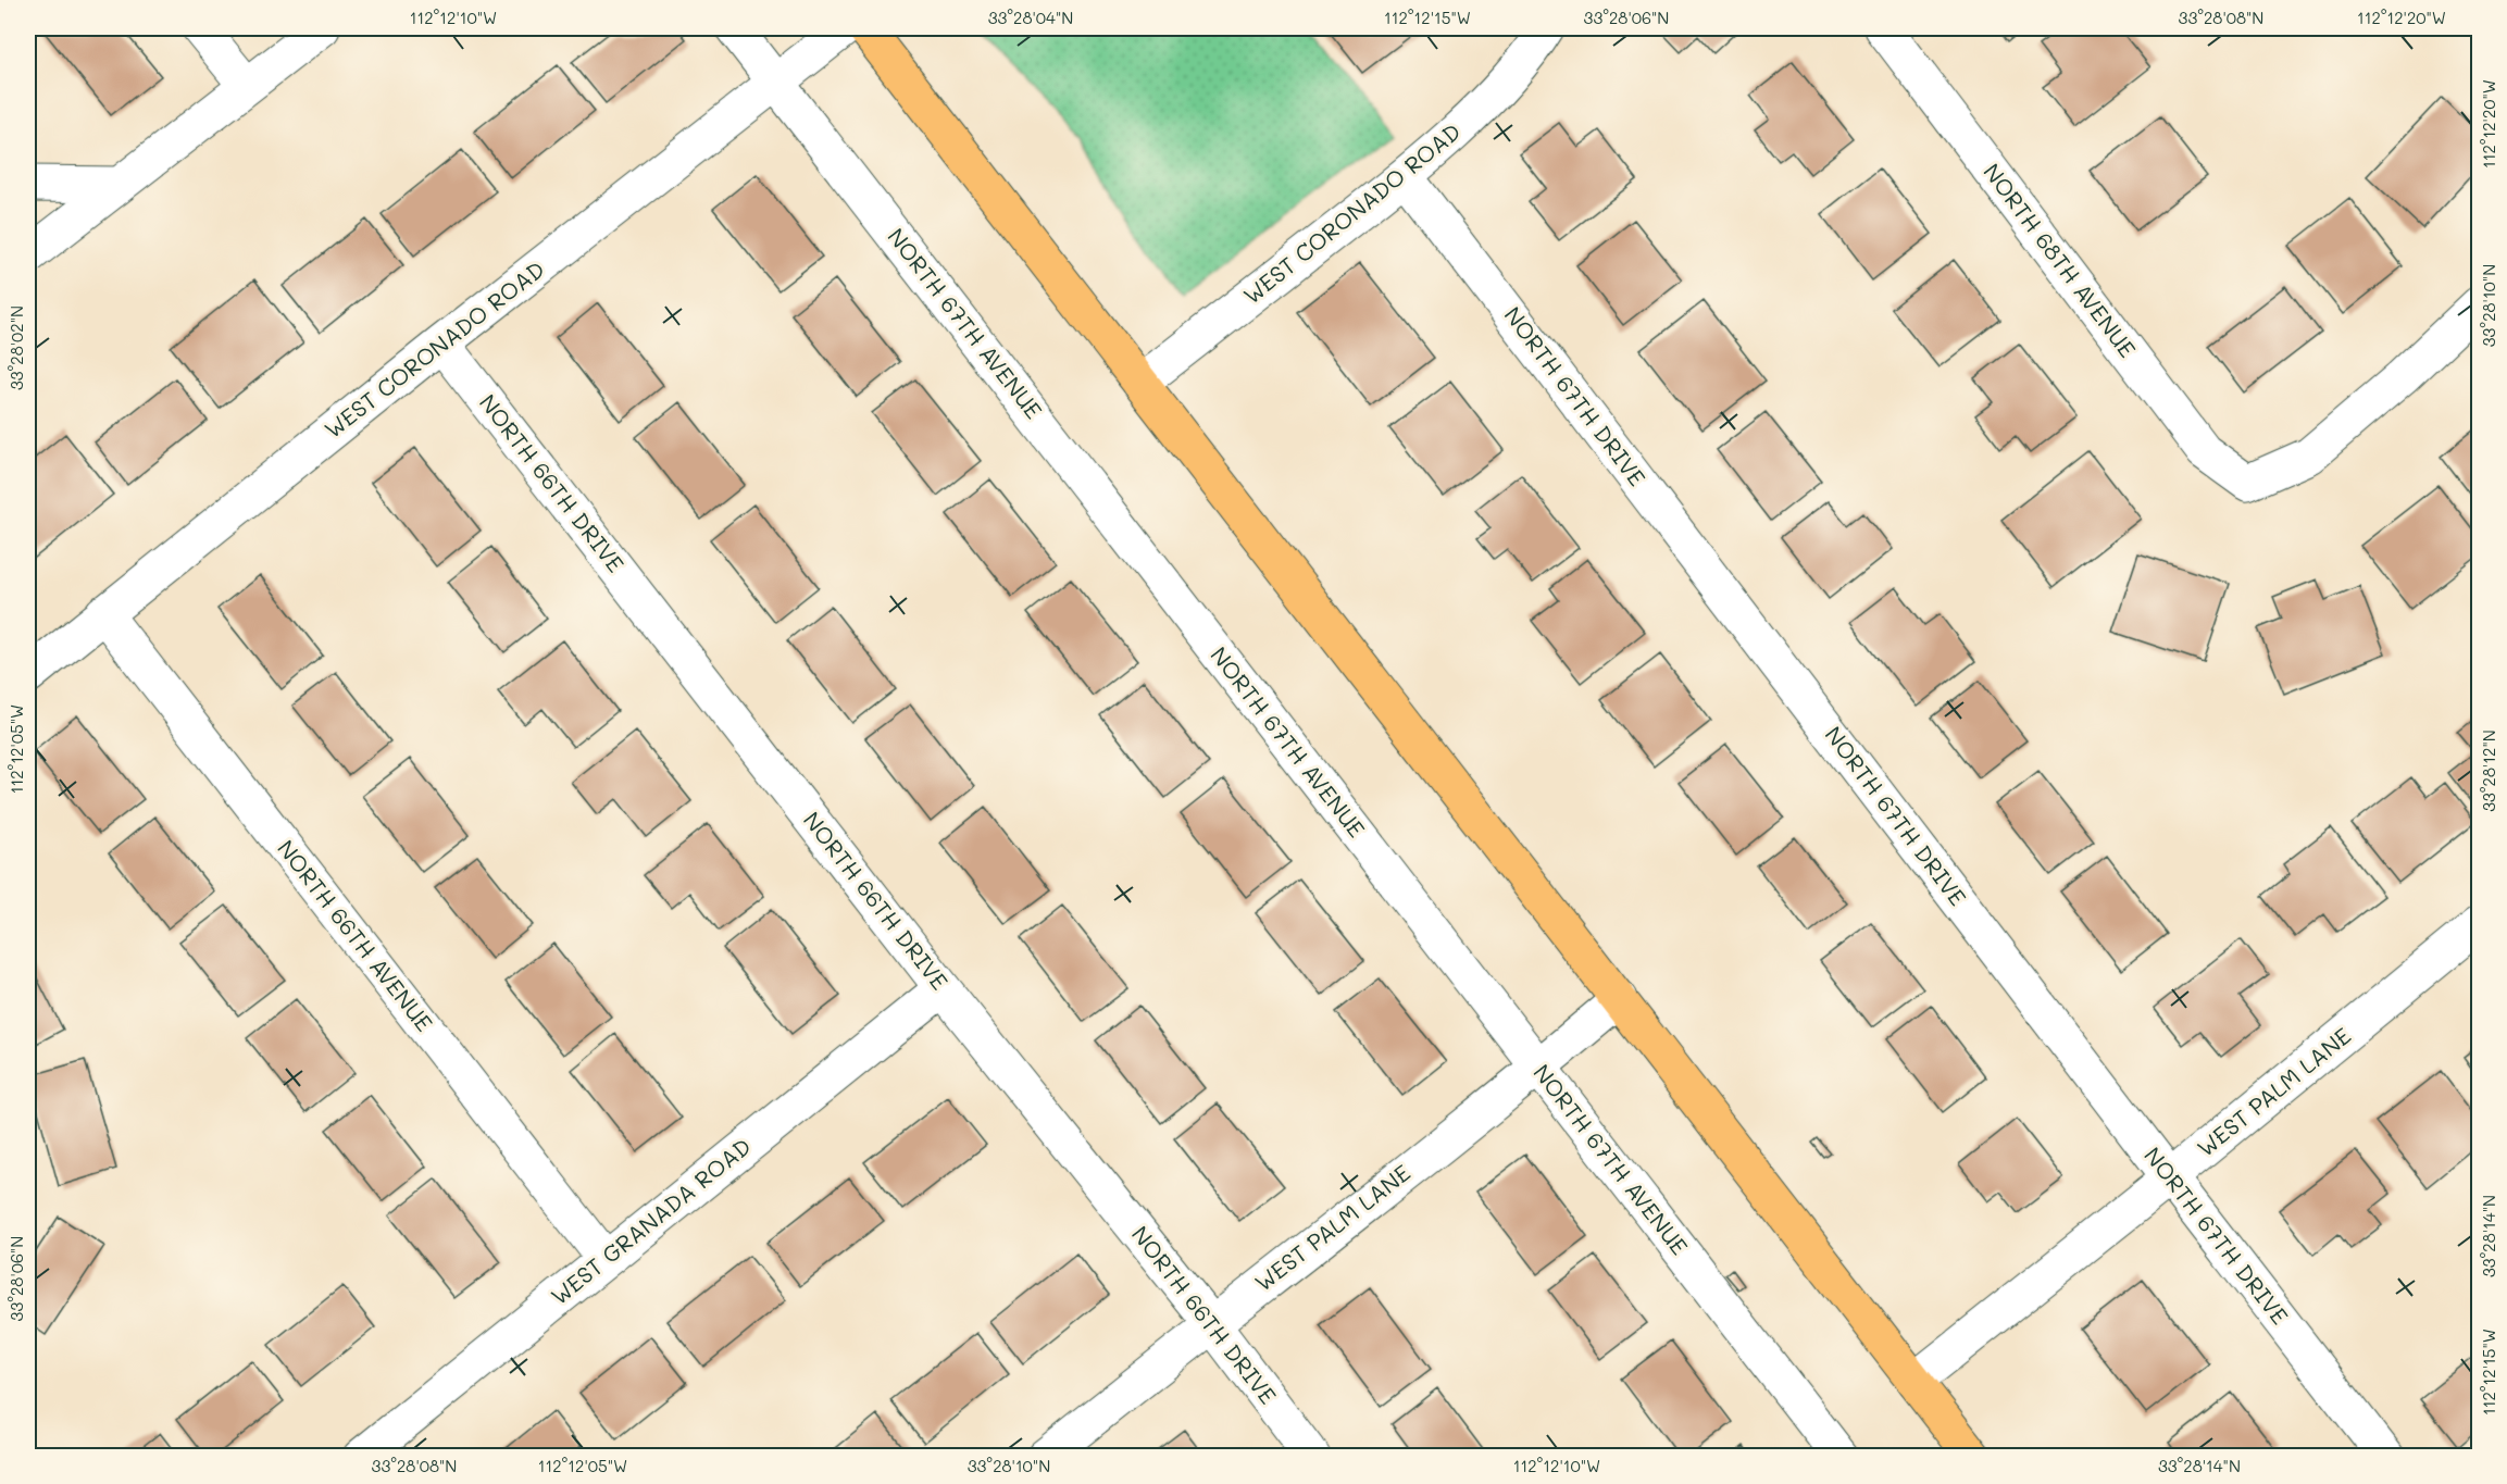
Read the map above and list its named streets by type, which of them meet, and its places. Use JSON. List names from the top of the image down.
{
  "streets": {
    "street": [
      "WEST CORONADO ROAD",
      "NORTH 68TH AVENUE",
      "NORTH 67TH AVENUE",
      "NORTH 67TH DRIVE",
      "NORTH 66TH DRIVE",
      "NORTH 66TH AVENUE",
      "WEST PALM LANE",
      "WEST GRANADA ROAD"
    ]
  },
  "crossings": [
    ["WEST CORONADO ROAD", "NORTH 67TH AVENUE"],
    ["WEST CORONADO ROAD", "NORTH 67TH DRIVE"],
    ["WEST CORONADO ROAD", "NORTH 66TH DRIVE"],
    ["WEST CORONADO ROAD", "NORTH 66TH AVENUE"],
    ["NORTH 67TH AVENUE", "WEST PALM LANE"],
    ["NORTH 67TH DRIVE", "WEST PALM LANE"],
    ["NORTH 66TH DRIVE", "WEST PALM LANE"],
    ["NORTH 66TH DRIVE", "WEST GRANADA ROAD"],
    ["NORTH 66TH AVENUE", "WEST GRANADA ROAD"]
  ],
  "coordinates": [
    "112°12'10\"W",
    "33°28'04\"N",
    "112°12'15\"W",
    "33°28'06\"N",
    "33°28'08\"N",
    "112°12'20\"W",
    "33°28'10\"N",
    "33°28'02\"N",
    "112°12'05\"W",
    "33°28'12\"N",
    "33°28'14\"N"
  ]
}
